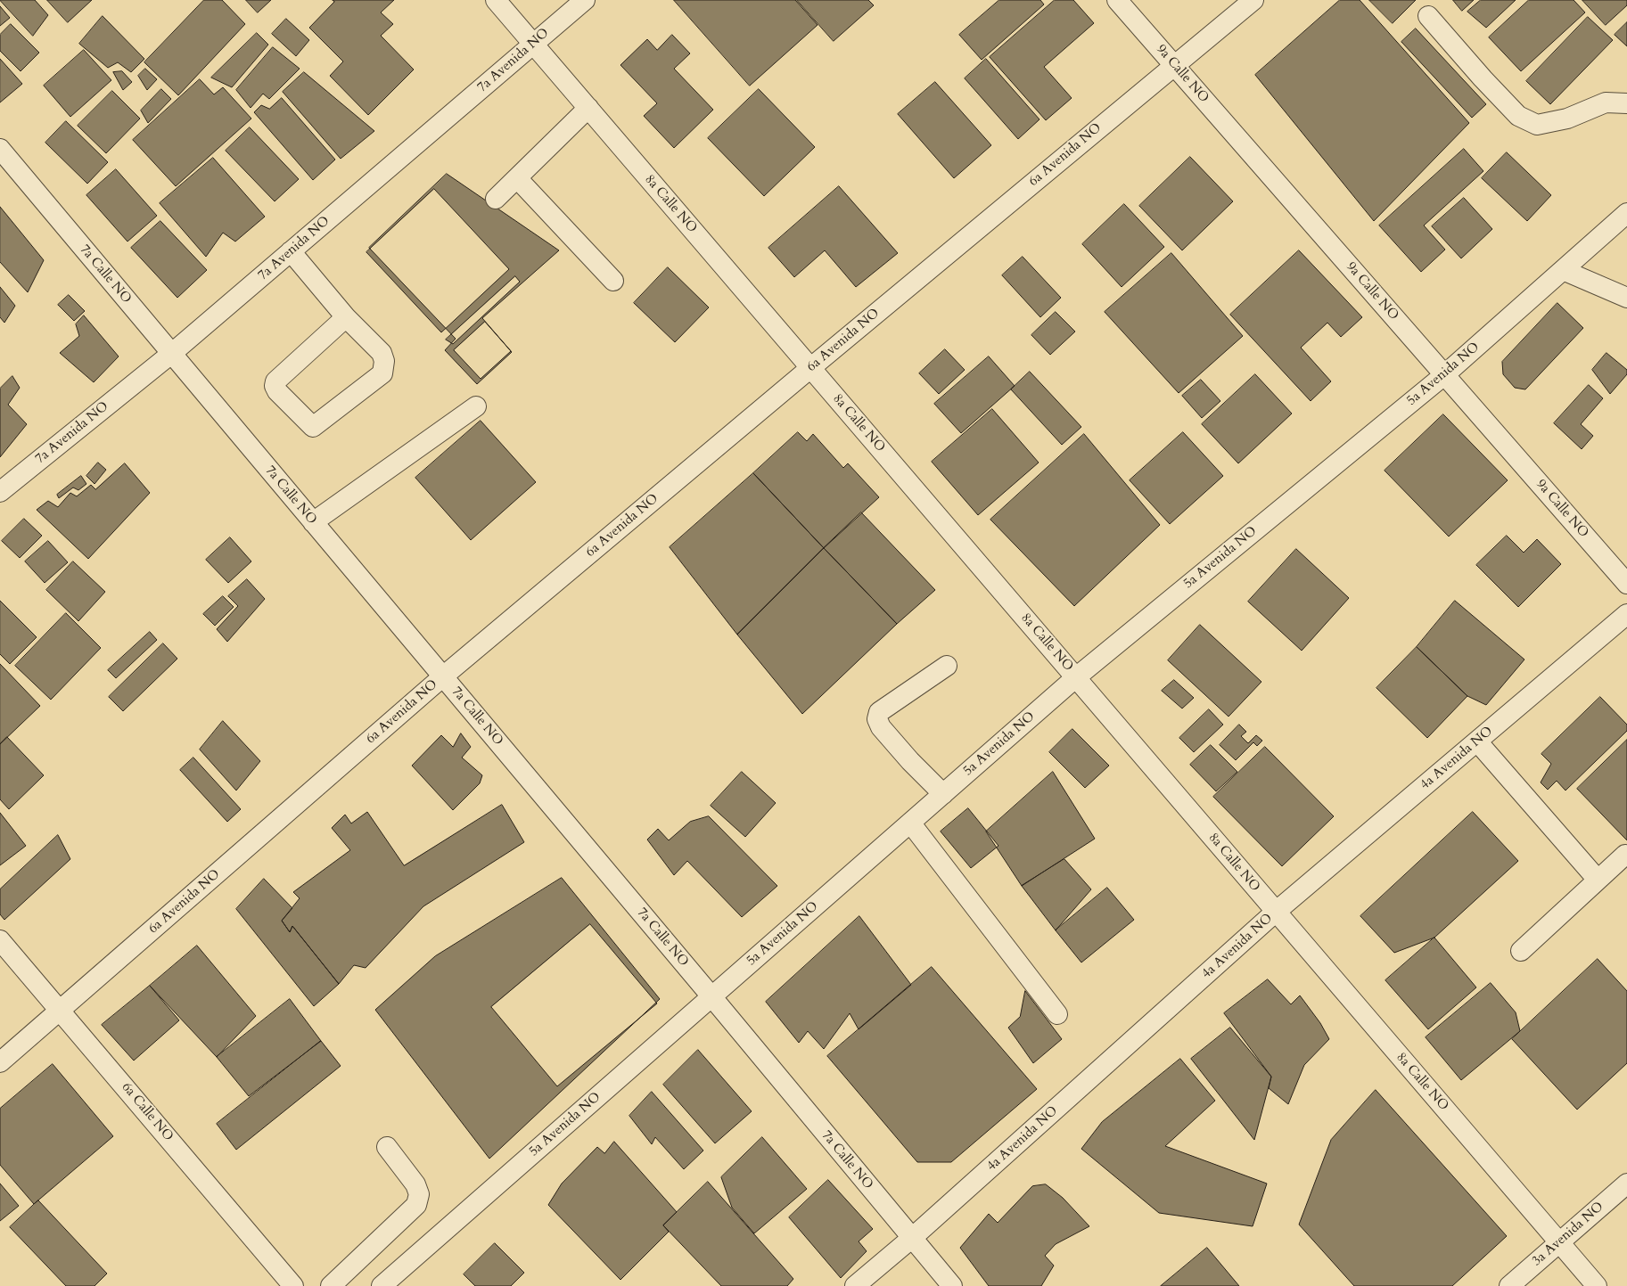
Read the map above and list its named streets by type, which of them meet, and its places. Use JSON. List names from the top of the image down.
{
  "streets": {
    "street": [
      "7a Avenida NO",
      "9a Calle NO",
      "6a Avenida NO",
      "8a Calle NO",
      "7a Calle NO",
      "5a Avenida NO",
      "4a Avenida NO",
      "6a Calle NO",
      "3a Avenida NO"
    ]
  },
  "crossings": [
    ["7a Avenida NO", "8a Calle NO"],
    ["7a Avenida NO", "7a Calle NO"],
    ["9a Calle NO", "6a Avenida NO"],
    ["9a Calle NO", "5a Avenida NO"],
    ["6a Avenida NO", "8a Calle NO"],
    ["6a Avenida NO", "7a Calle NO"],
    ["6a Avenida NO", "6a Calle NO"],
    ["8a Calle NO", "5a Avenida NO"],
    ["8a Calle NO", "4a Avenida NO"],
    ["8a Calle NO", "3a Avenida NO"],
    ["7a Calle NO", "5a Avenida NO"],
    ["7a Calle NO", "4a Avenida NO"]
  ]
}
